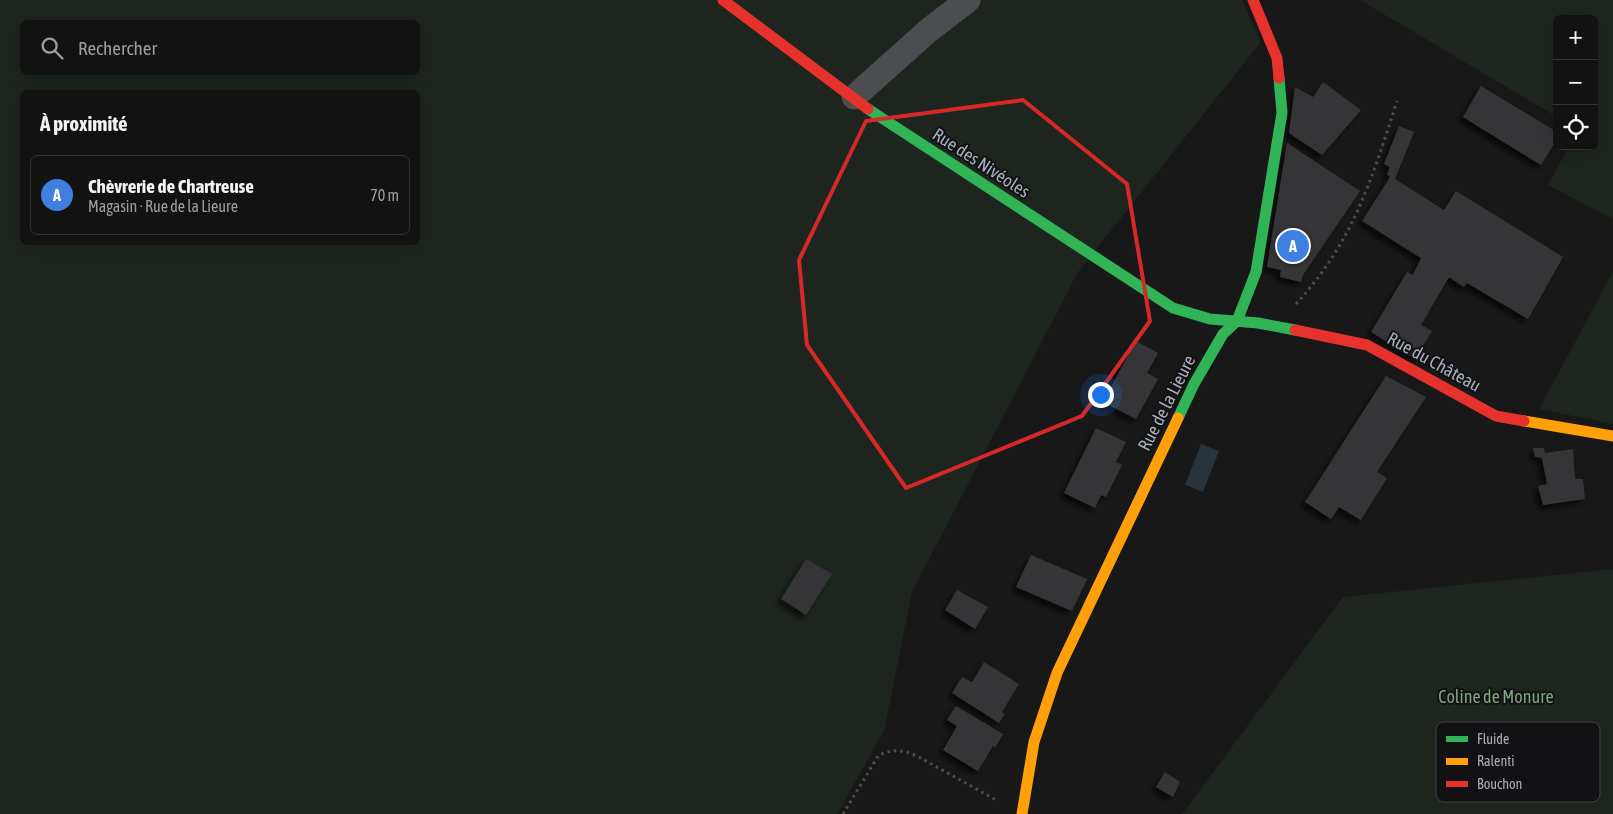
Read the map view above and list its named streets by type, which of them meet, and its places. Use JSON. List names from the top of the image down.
{
  "streets": {
    "street": ["Rue des Nivéoles", "Rue du Château", "Rue de la Lieure"]
  },
  "crossings": [
    ["Rue des Nivéoles", "Rue du Château"],
    ["Rue des Nivéoles", "Rue de la Lieure"],
    ["Rue du Château", "Rue de la Lieure"]
  ],
  "parks": ["Coline de Monure"],
  "legend": ["Fluide", "Ralenti", "Bouchon"],
  "page": {
    "map_buttons": ["+", "−"],
    "search": "Rechercher",
    "heading": "À proximité",
    "list": [
      {
        "mark": "A",
        "name": "Chèvrerie de Chartreuse",
        "note": "Magasin · Rue de la Lieure",
        "value": "70 m"
      }
    ],
    "pins": "A"
  }
}
